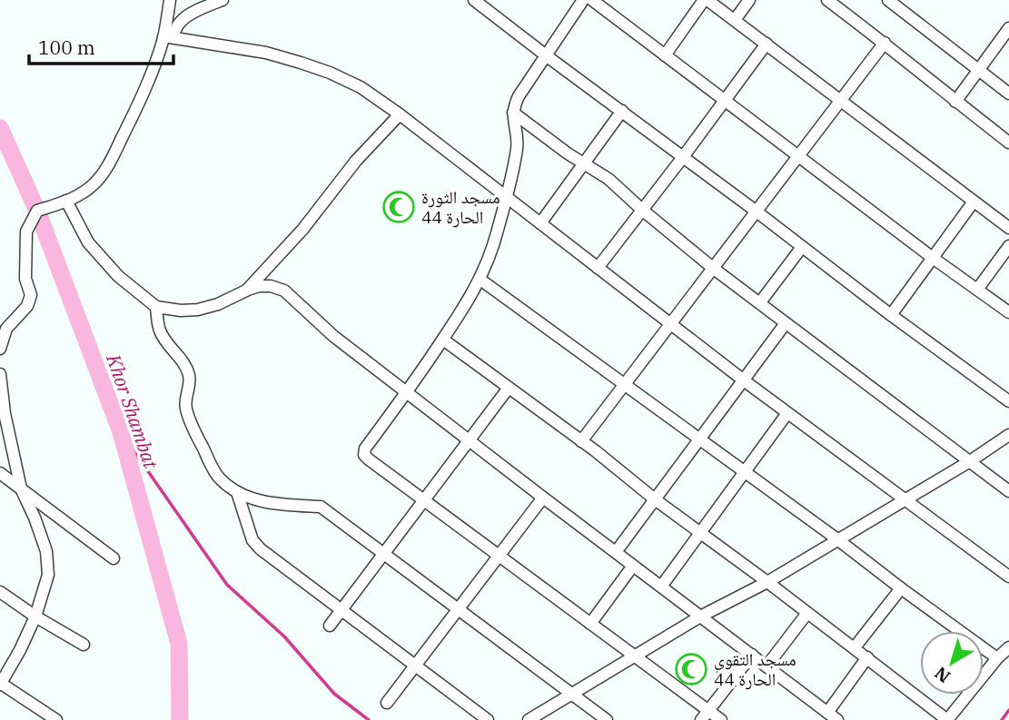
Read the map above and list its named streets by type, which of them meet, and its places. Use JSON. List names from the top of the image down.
{
  "water": ["Khor Shambat"],
  "places": {
    "mosque": ["مسجد الثورة الحارة 44", "مسجد التقوي الحارة 44"]
  },
  "scale_bar": "100 m",
  "north": "bottom left"
}
